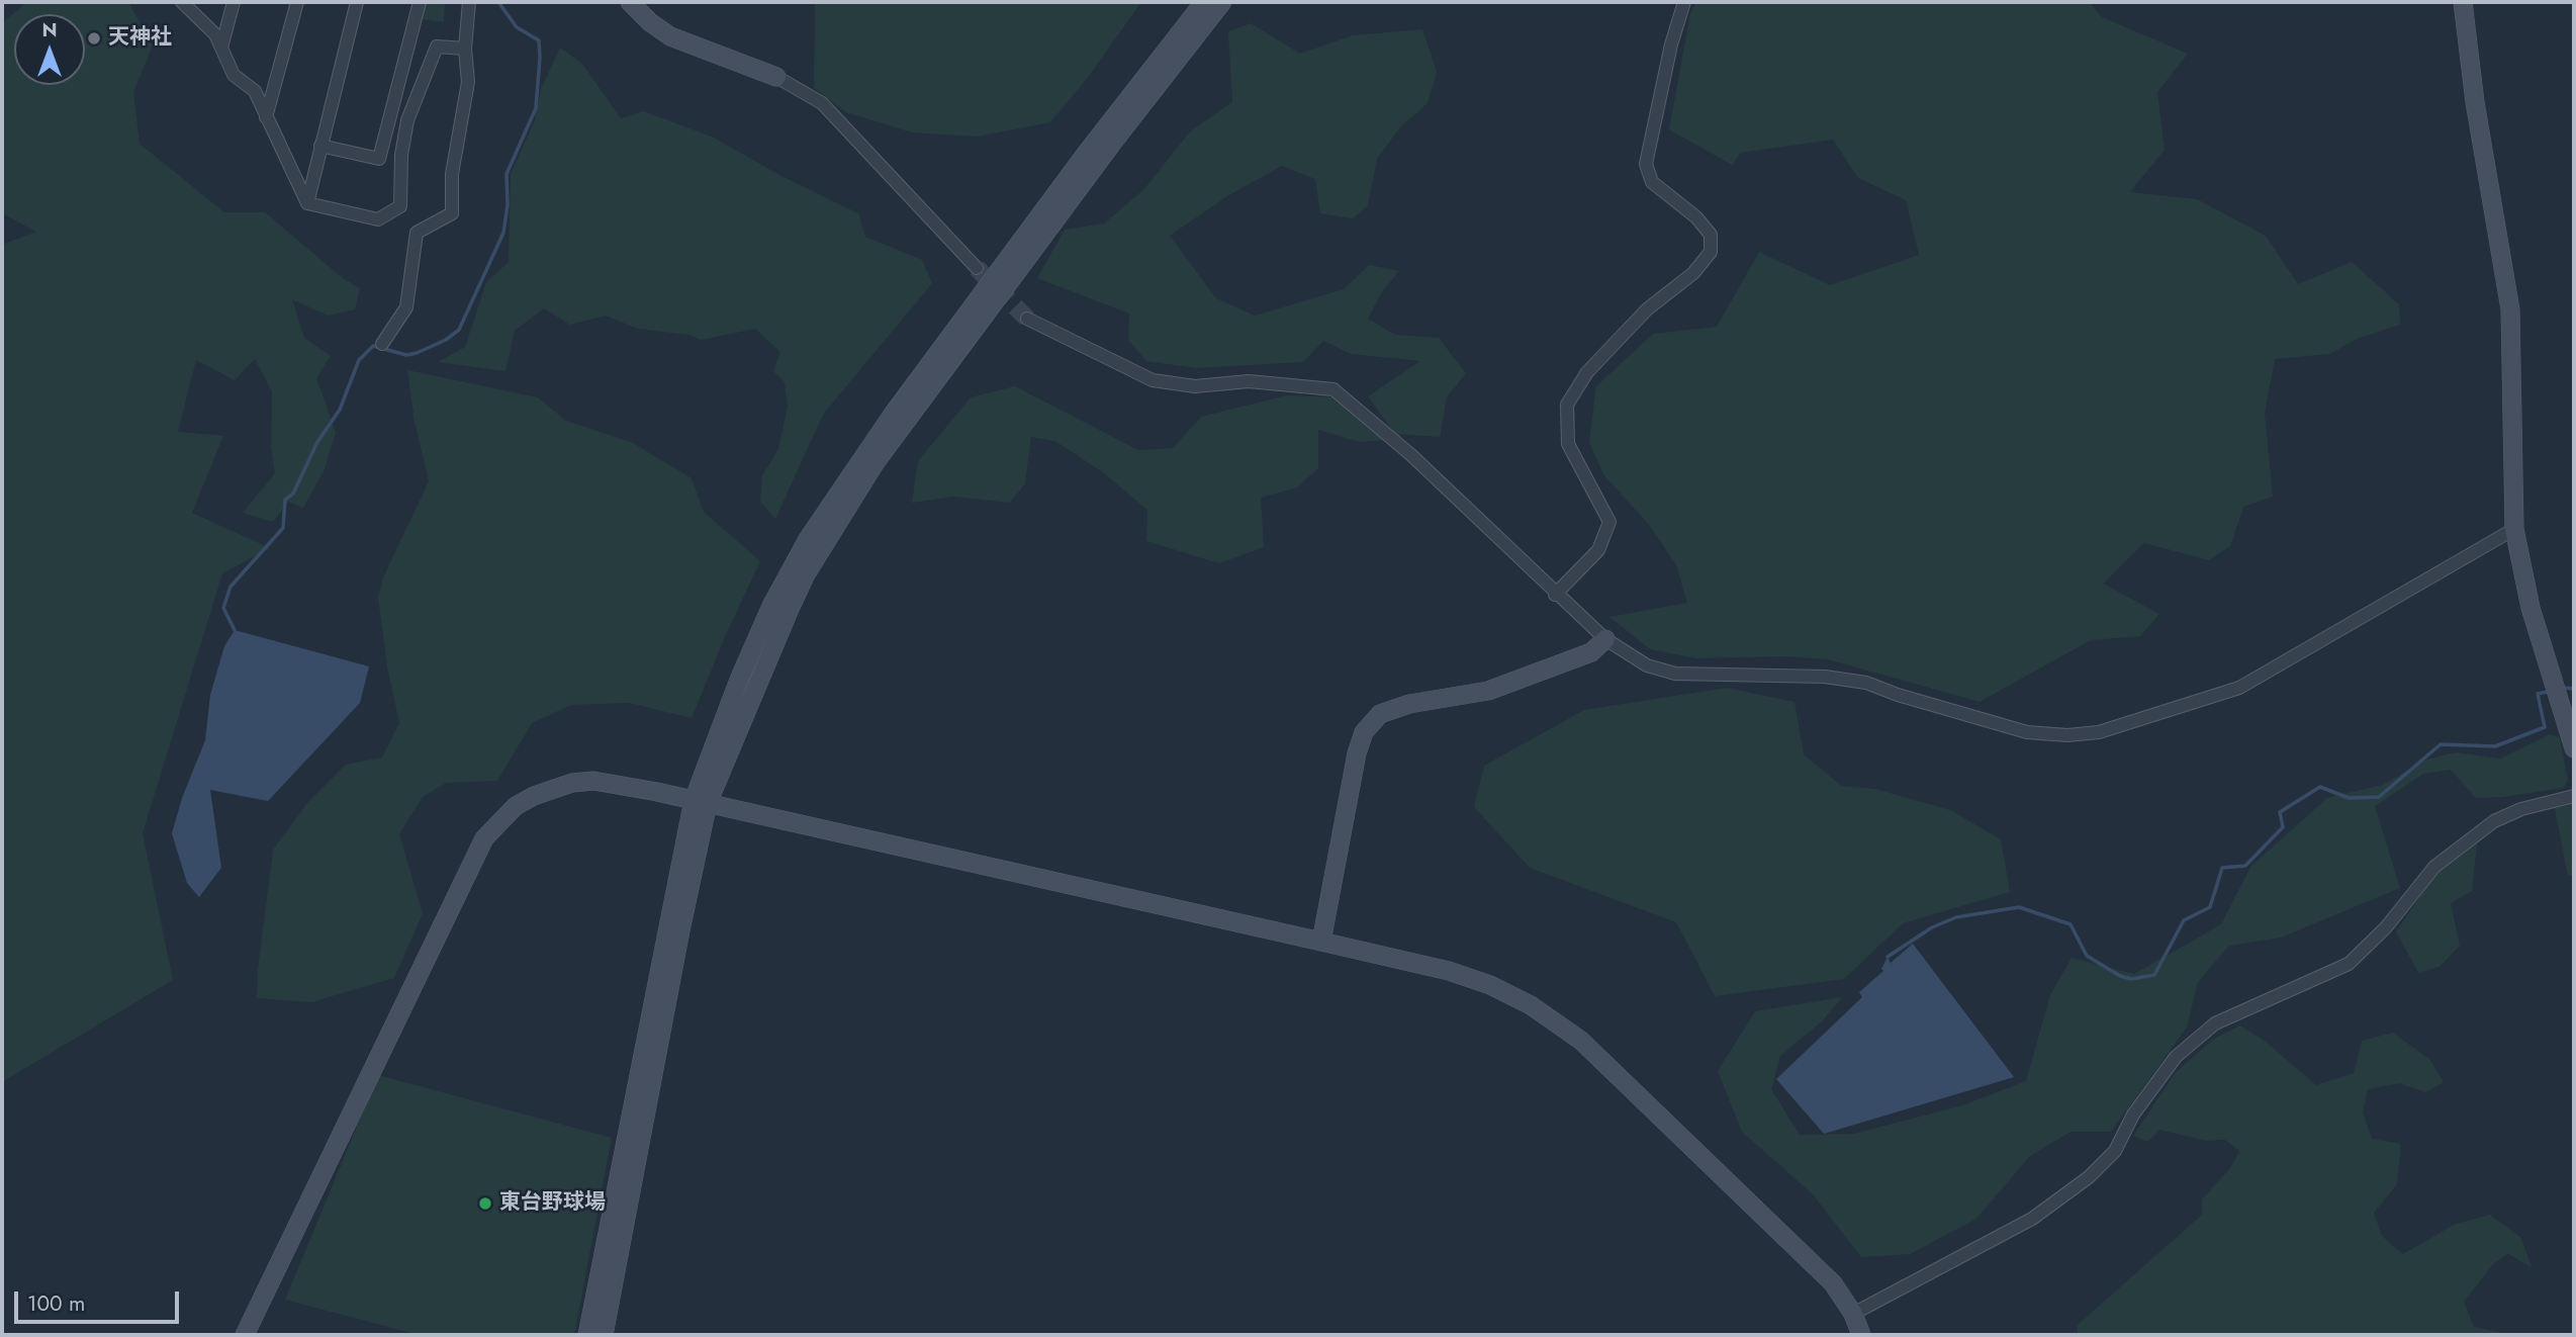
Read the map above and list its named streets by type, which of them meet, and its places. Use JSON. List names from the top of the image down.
{
  "places": ["天神社", "東台野球場"],
  "scale_bar": "100 m",
  "north": "top"
}
